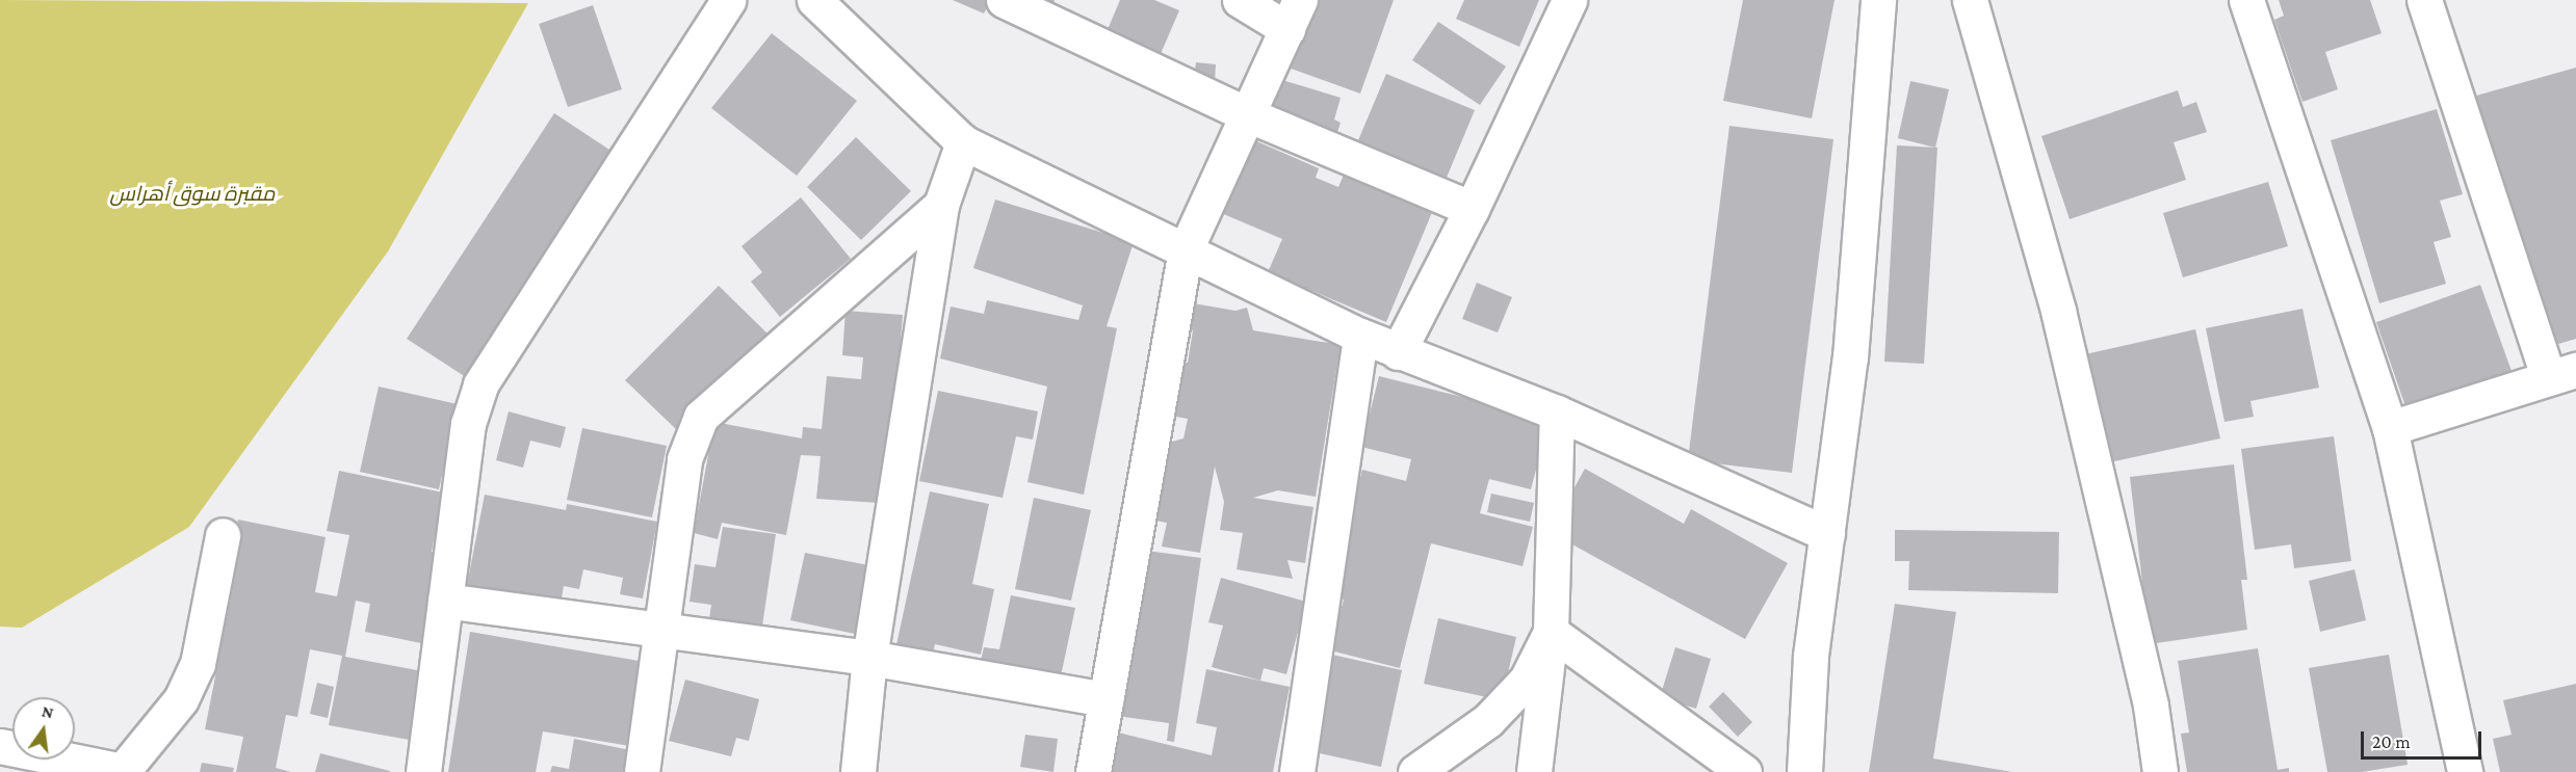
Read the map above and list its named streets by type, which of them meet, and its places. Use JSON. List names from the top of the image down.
{
  "parks": ["مقبرة سوق أهراس"],
  "scale_bar": "20 m",
  "north": "top"
}
